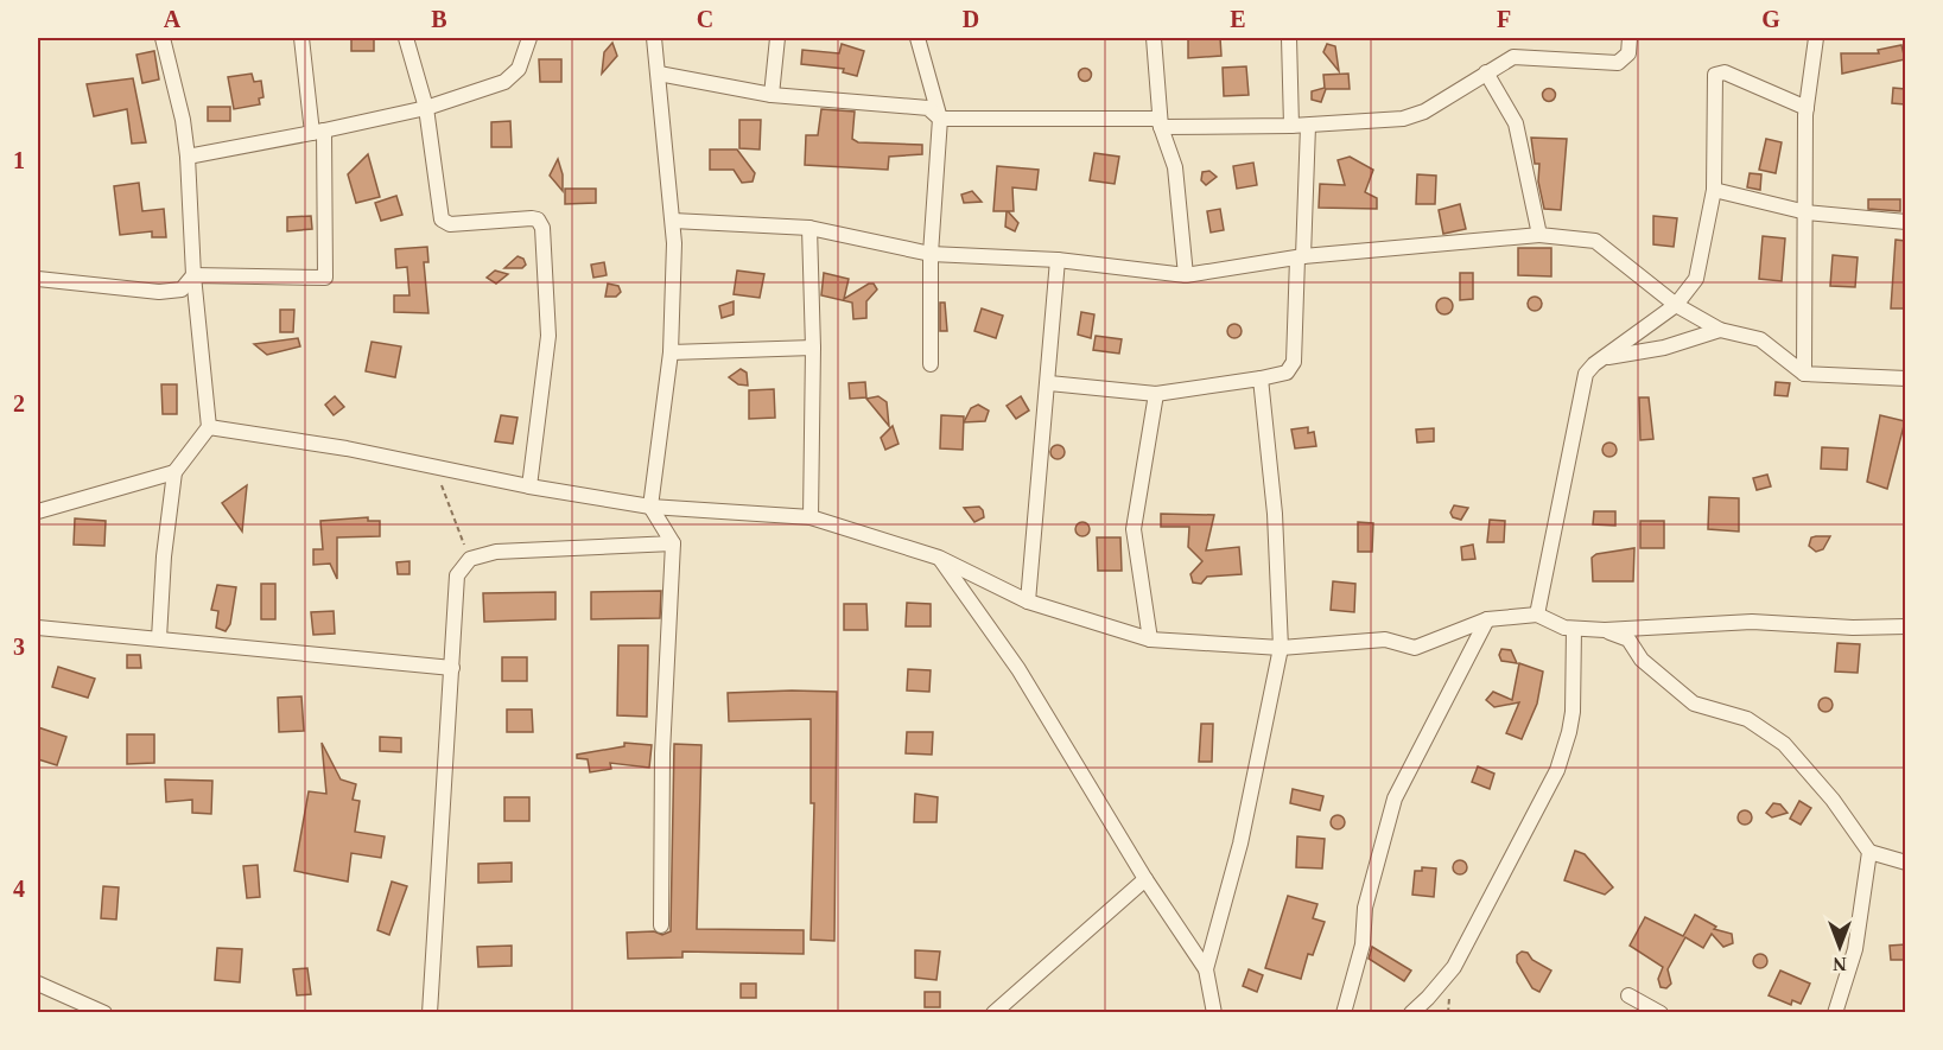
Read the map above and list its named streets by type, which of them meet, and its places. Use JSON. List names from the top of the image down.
{
  "north": "bottom",
  "grid": {
    "columns": [
      "A",
      "B",
      "C",
      "D",
      "E",
      "F",
      "G"
    ],
    "rows": [
      "1",
      "2",
      "3",
      "4"
    ]
  }
}
